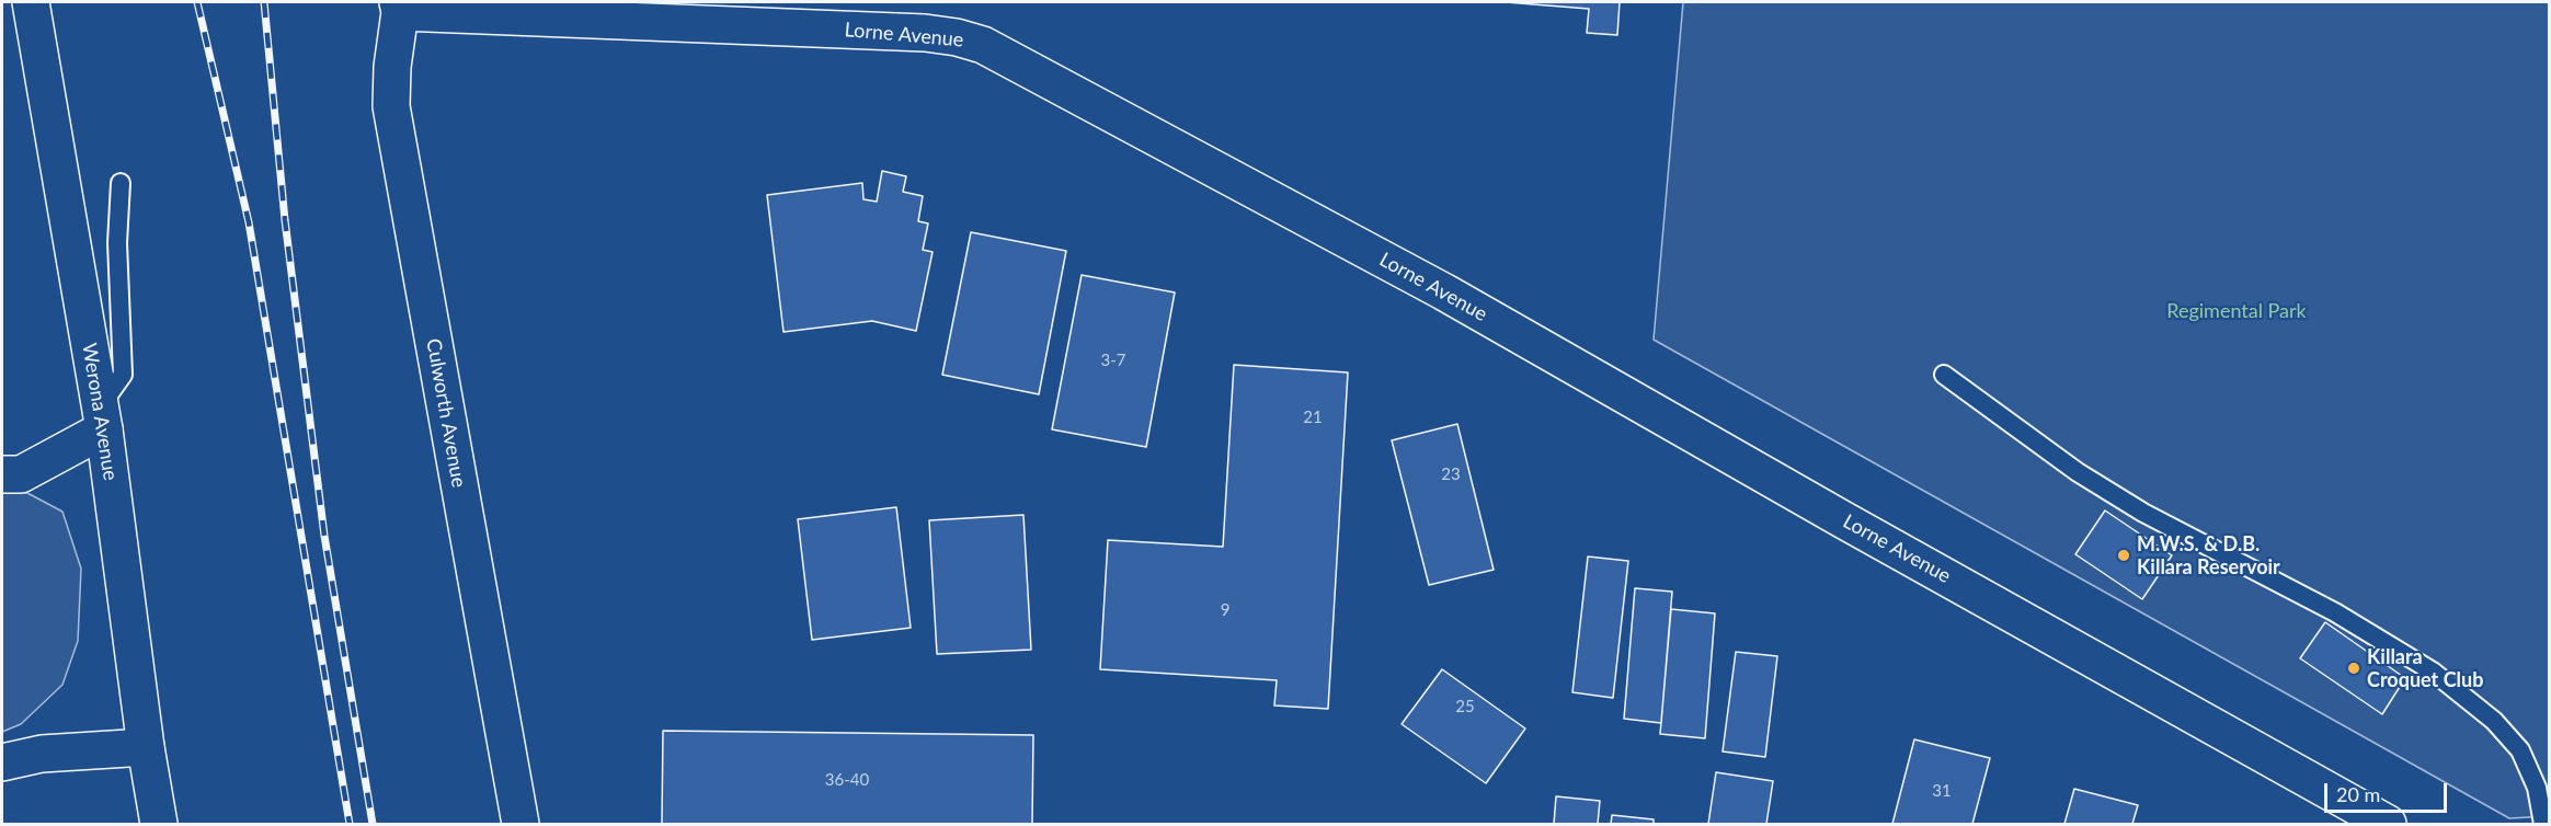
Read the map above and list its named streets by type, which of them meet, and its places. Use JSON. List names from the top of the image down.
{
  "streets": {
    "street": ["Lorne Avenue", "Werona Avenue", "Culworth Avenue"]
  },
  "crossings": [
    ["Lorne Avenue", "Culworth Avenue"]
  ],
  "parks": ["Regimental Park"],
  "places": ["M.W.S. & D.B. Killara Reservoir", "Killara Croquet Club"],
  "house_numbers": [
    "3-7",
    "21",
    "23",
    "9",
    "25",
    "36-40",
    "31"
  ],
  "scale_bar": "20 m"
}
